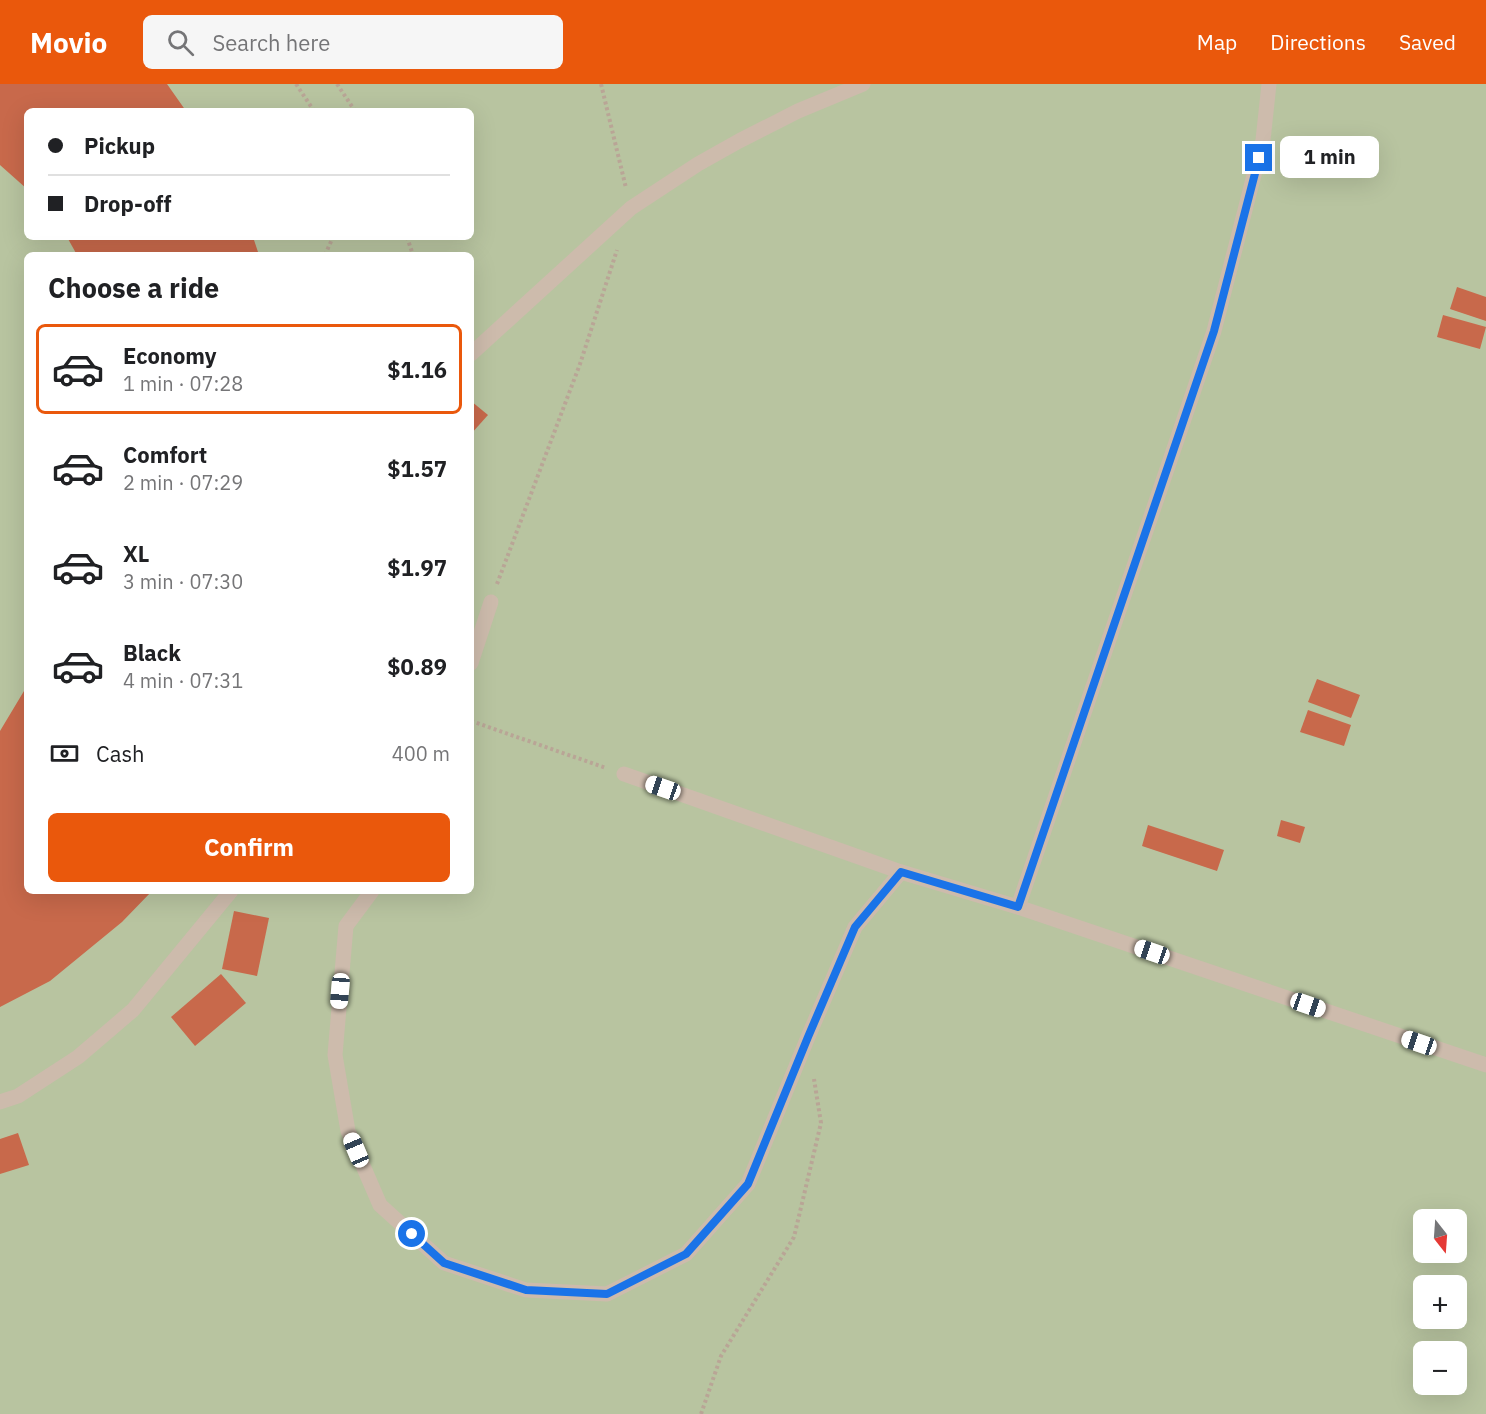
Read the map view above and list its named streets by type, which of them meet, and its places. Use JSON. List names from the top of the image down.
{
  "north": "bottom",
  "page": {
    "header": "Movio",
    "search": "Search here",
    "nav": ["Map", "Directions", "Saved"],
    "banner": ["Pickup", "Drop-off"],
    "bubble": "1 min",
    "heading": "Choose a ride",
    "list": [
      {
        "name": "Economy",
        "note": "1 min · 07:28",
        "value": "$1.16"
      },
      {
        "name": "Comfort",
        "note": "2 min · 07:29",
        "value": "$1.57"
      },
      {
        "name": "XL",
        "note": "3 min · 07:30",
        "value": "$1.97"
      },
      {
        "name": "Black",
        "note": "4 min · 07:31",
        "value": "$0.89"
      }
    ],
    "pay": ["Cash", "400 m"],
    "buttons": "Confirm",
    "map_buttons": ["+", "−"]
  }
}
